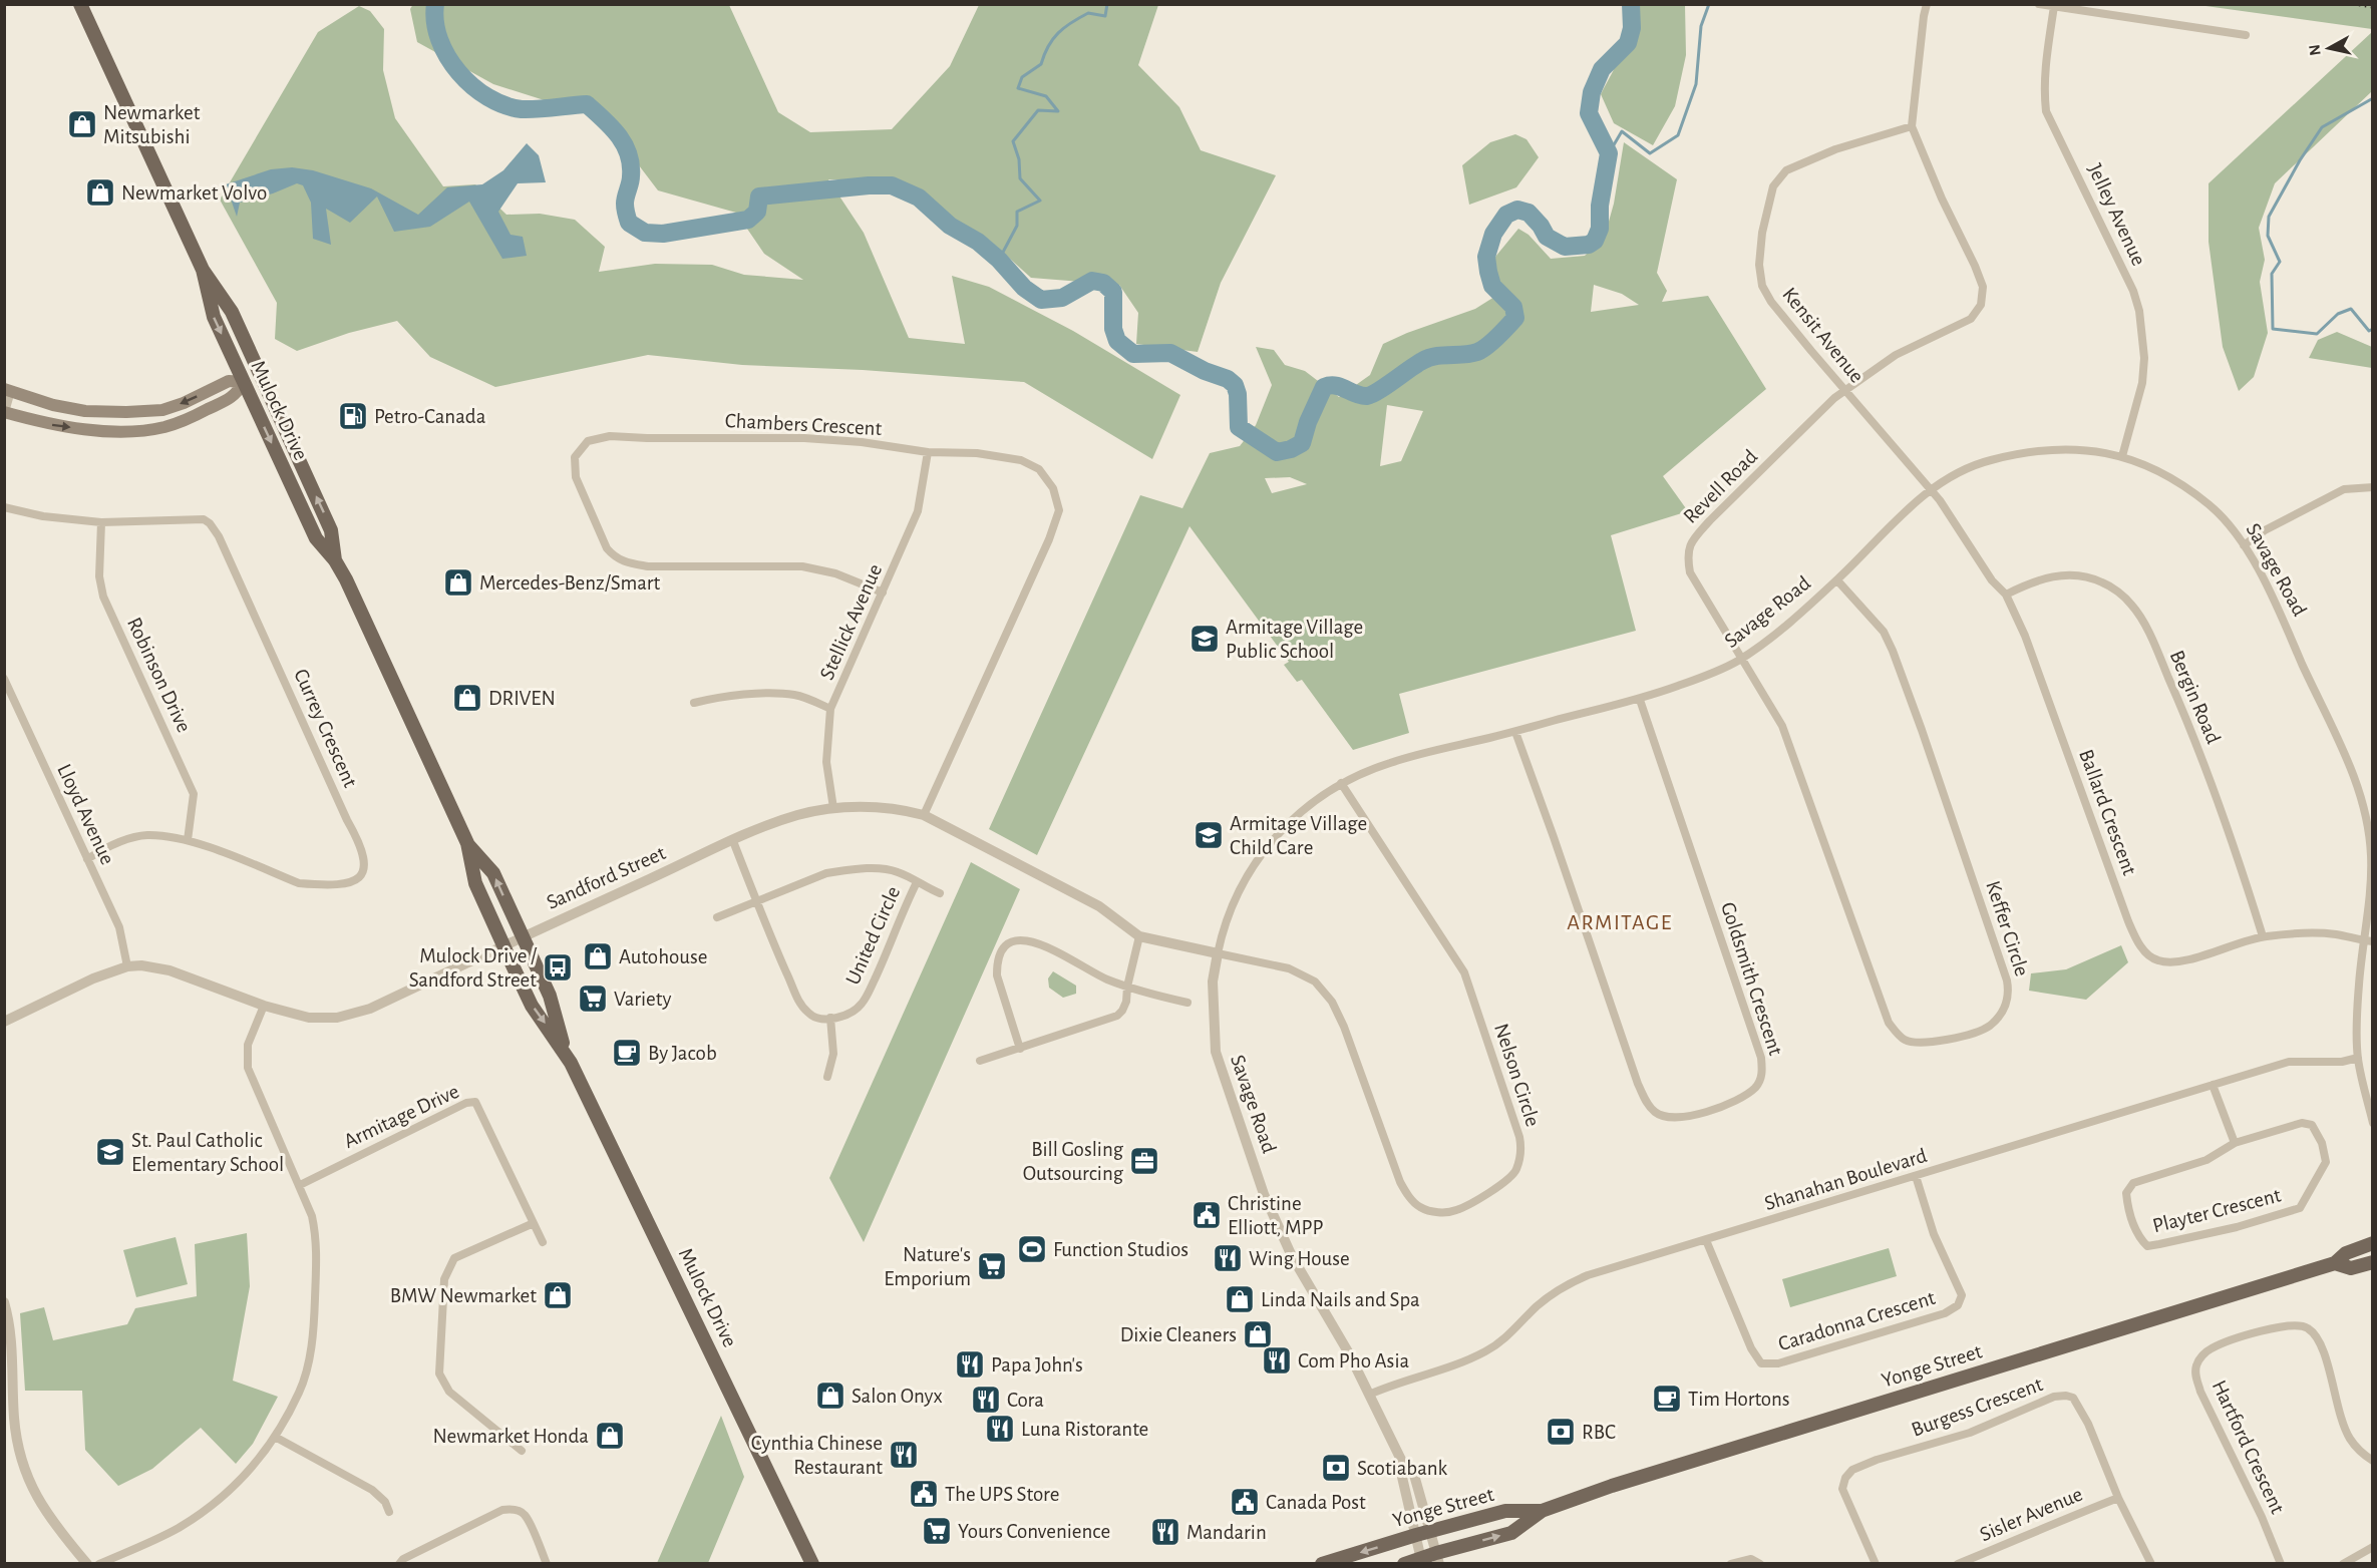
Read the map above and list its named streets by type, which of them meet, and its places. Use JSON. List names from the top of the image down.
{
  "streets": {
    "main road": ["Mulock Drive", "Yonge Street"],
    "street": [
      "Jelley Avenue",
      "Kensit Avenue",
      "Chambers Crescent",
      "Revell Road",
      "Savage Road",
      "Stellick Avenue",
      "Robinson Drive",
      "Bergin Road",
      "Currey Crescent",
      "Ballard Crescent",
      "Lloyd Avenue",
      "Sandford Street",
      "Keffer Circle",
      "United Circle",
      "Goldsmith Crescent",
      "Nelson Circle",
      "Armitage Drive",
      "Shanahan Boulevard",
      "Playter Crescent",
      "Caradonna Crescent",
      "Burgess Crescent",
      "Hartford Crescent",
      "Sisler Avenue"
    ]
  },
  "crossings": [
    ["Jelley Avenue", "Savage Road"],
    ["Kensit Avenue", "Revell Road"],
    ["Kensit Avenue", "Savage Road"],
    ["Kensit Avenue", "Ballard Crescent"],
    ["Mulock Drive", "Sandford Street"],
    ["Chambers Crescent", "Stellick Avenue"],
    ["Chambers Crescent", "Sandford Street"],
    ["Revell Road", "Savage Road"],
    ["Revell Road", "Keffer Circle"],
    ["Savage Road", "Ballard Crescent"],
    ["Savage Road", "Sandford Street"],
    ["Savage Road", "Keffer Circle"],
    ["Savage Road", "Goldsmith Crescent"],
    ["Savage Road", "Nelson Circle"],
    ["Savage Road", "Shanahan Boulevard"],
    ["Savage Road", "Yonge Street"],
    ["Stellick Avenue", "Sandford Street"],
    ["Robinson Drive", "Currey Crescent"],
    ["Bergin Road", "Ballard Crescent"],
    ["Currey Crescent", "Lloyd Avenue"],
    ["Lloyd Avenue", "Sandford Street"],
    ["Sandford Street", "Nelson Circle"],
    ["Shanahan Boulevard", "Caradonna Crescent"],
    ["Burgess Crescent", "Sisler Avenue"]
  ],
  "districts": ["ARMITAGE"],
  "places": {
    "shop": [
      "Newmarket Mitsubishi",
      "Newmarket Volvo",
      "Mercedes-Benz/Smart",
      "DRIVEN",
      "Autohouse",
      "BMW Newmarket",
      "Linda Nails and Spa",
      "Dixie Cleaners",
      "Salon Onyx",
      "Newmarket Honda"
    ],
    "fuel station": ["Petro-Canada"],
    "school or university": ["Armitage Village Public School", "Armitage Village Child Care", "St. Paul Catholic Elementary School"],
    "bus stop": ["Mulock Drive / Sandford Street"],
    "supermarket": ["Variety", "Nature's Emporium", "Yours Convenience"],
    "cafe": ["By Jacob", "Tim Hortons"],
    "office": ["Bill Gosling Outsourcing"],
    "public building": ["Christine Elliott, MPP", "The UPS Store", "Canada Post"],
    "sports": ["Function Studios"],
    "restaurant": [
      "Wing House",
      "Com Pho Asia",
      "Papa John's",
      "Cora",
      "Luna Ristorante",
      "Cynthia Chinese Restaurant",
      "Mandarin"
    ],
    "bank": ["RBC", "Scotiabank"]
  },
  "north": "left"
}
